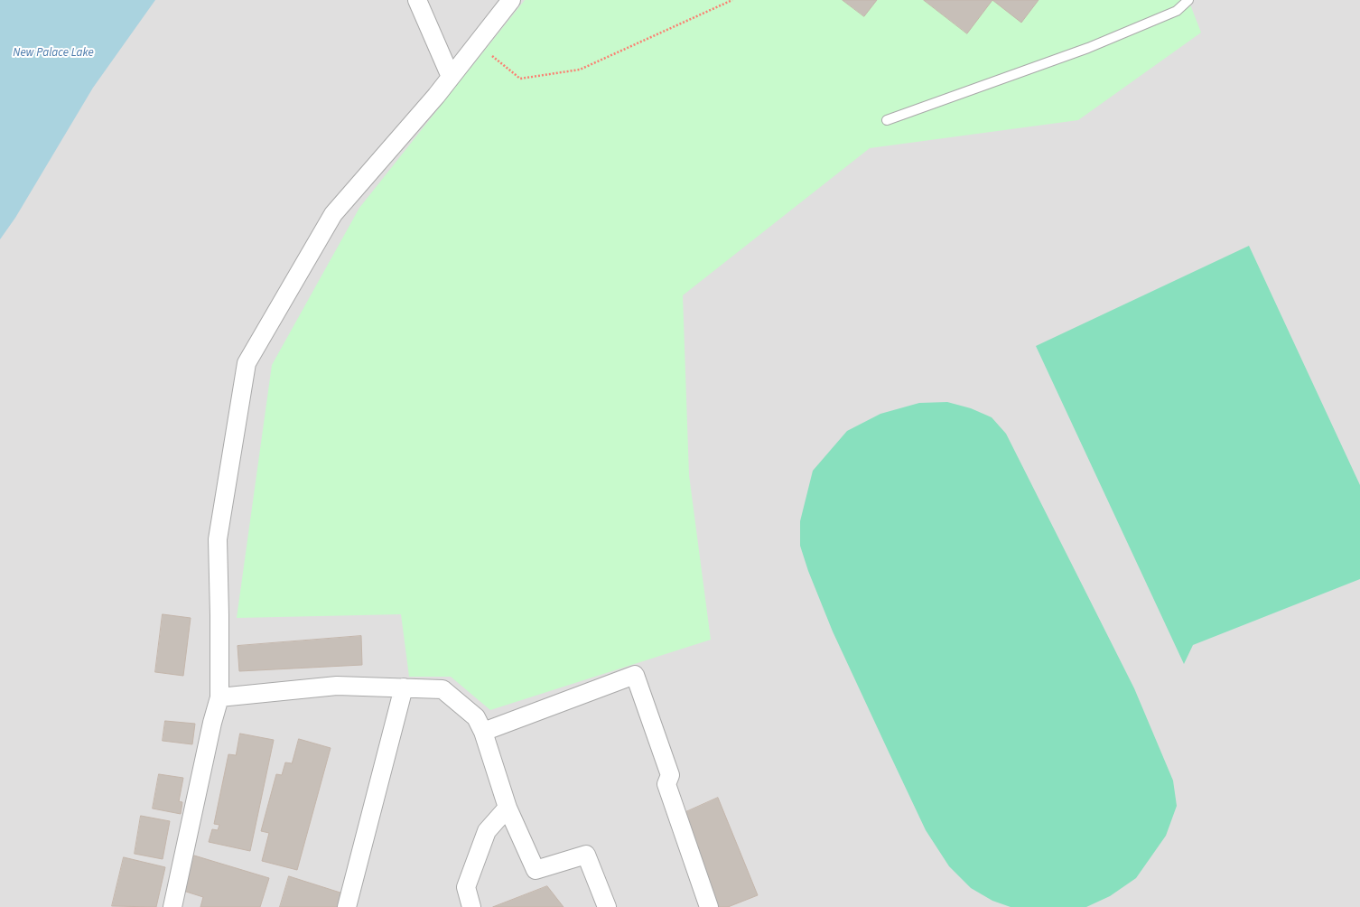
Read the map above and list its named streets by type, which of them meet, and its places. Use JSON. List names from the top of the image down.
{
  "water": ["New Palace Lake"]
}
